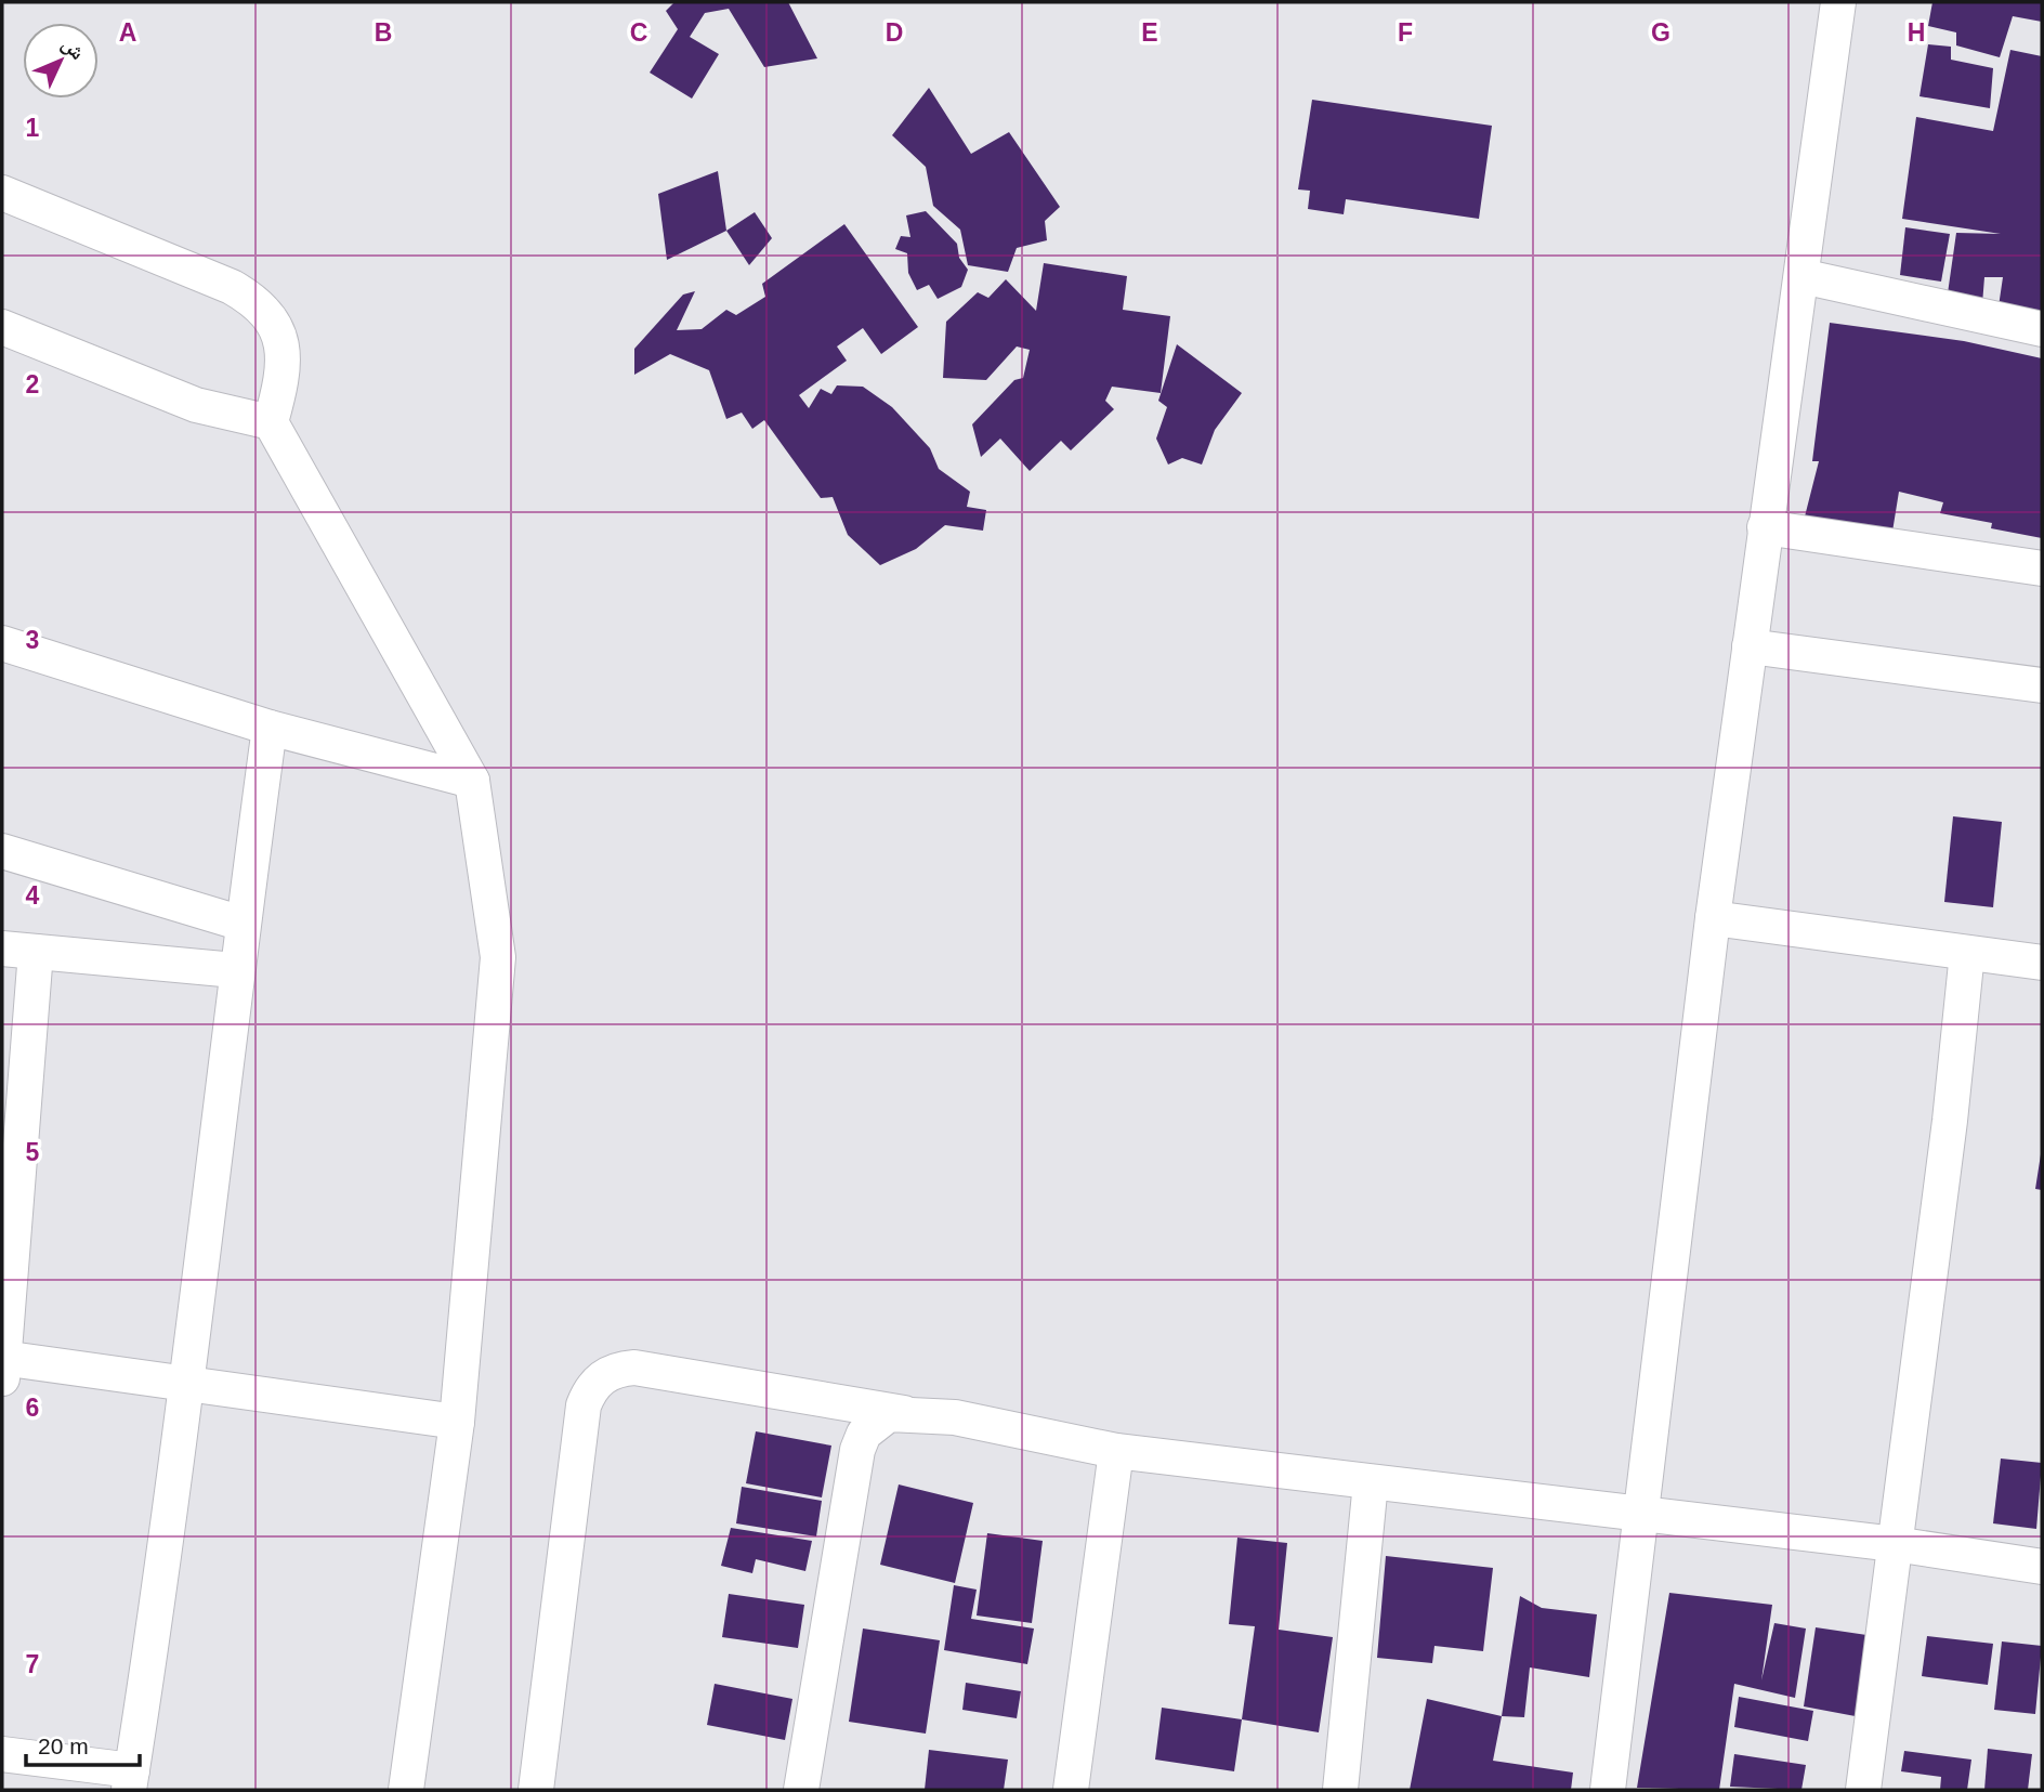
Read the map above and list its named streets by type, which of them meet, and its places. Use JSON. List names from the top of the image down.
{
  "scale_bar": "20 m",
  "north": "top right",
  "grid": {
    "columns": [
      "A",
      "B",
      "C",
      "D",
      "E",
      "F",
      "G",
      "H"
    ],
    "rows": [
      "1",
      "2",
      "3",
      "4",
      "5",
      "6",
      "7"
    ]
  }
}
